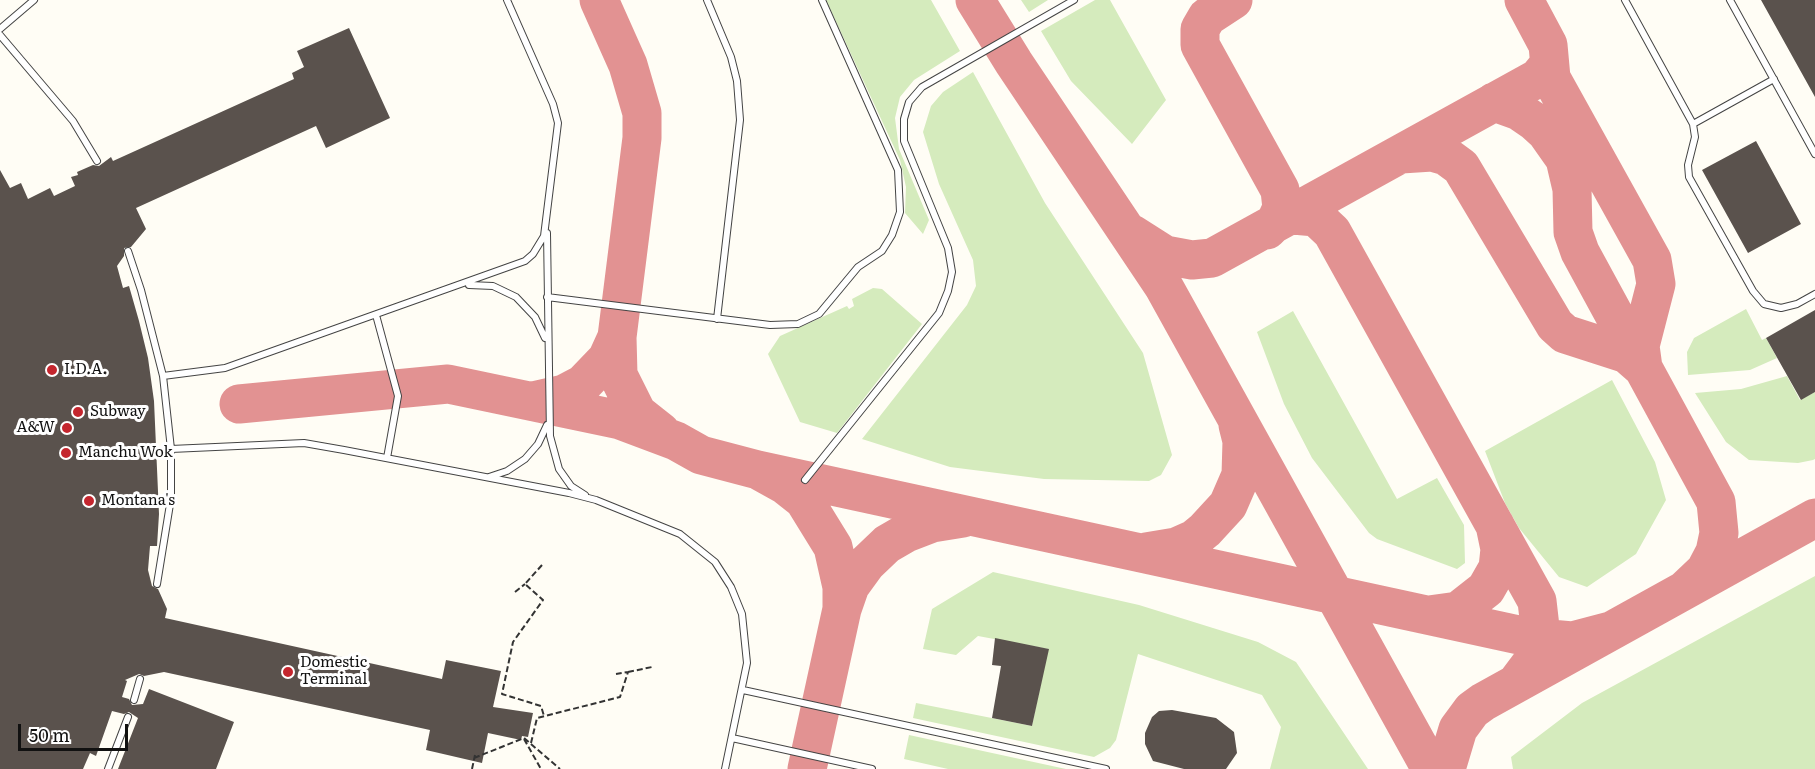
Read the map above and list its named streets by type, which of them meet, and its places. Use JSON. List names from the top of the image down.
{
  "places": [
    "I.D.A.",
    "Subway",
    "A&W",
    "Manchu Wok",
    "Montana's",
    "Domestic Terminal"
  ],
  "scale_bar": "50 m"
}
